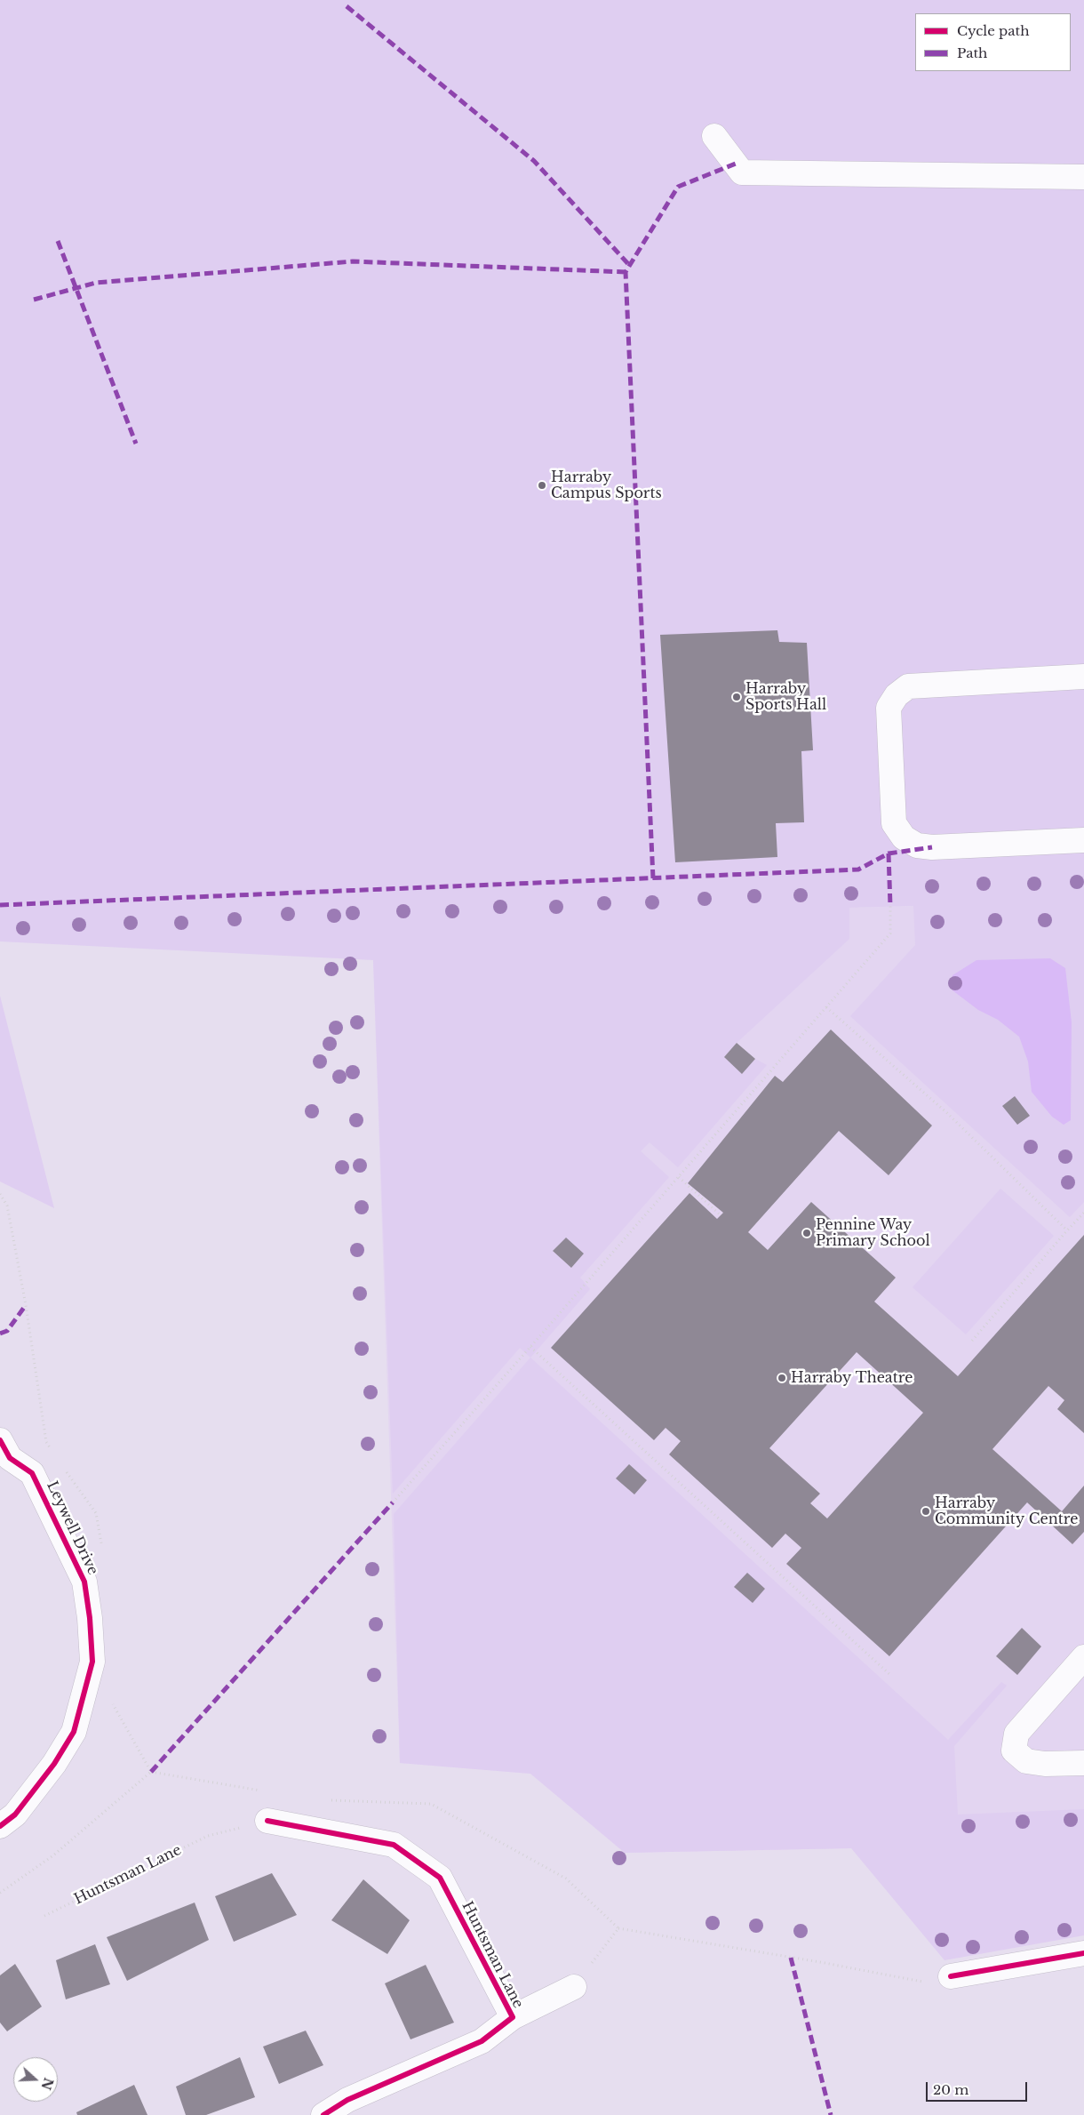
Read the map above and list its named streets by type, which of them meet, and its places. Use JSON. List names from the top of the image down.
{
  "streets": {
    "street": ["Leywell Drive", "Huntsman Lane"]
  },
  "places": [
    "Harraby Campus Sports",
    "Harraby Sports Hall",
    "Pennine Way Primary School",
    "Harraby Theatre",
    "Harraby Community Centre"
  ],
  "legend": ["Cycle path", "Path"],
  "scale_bar": "20 m",
  "north": "right"
}
